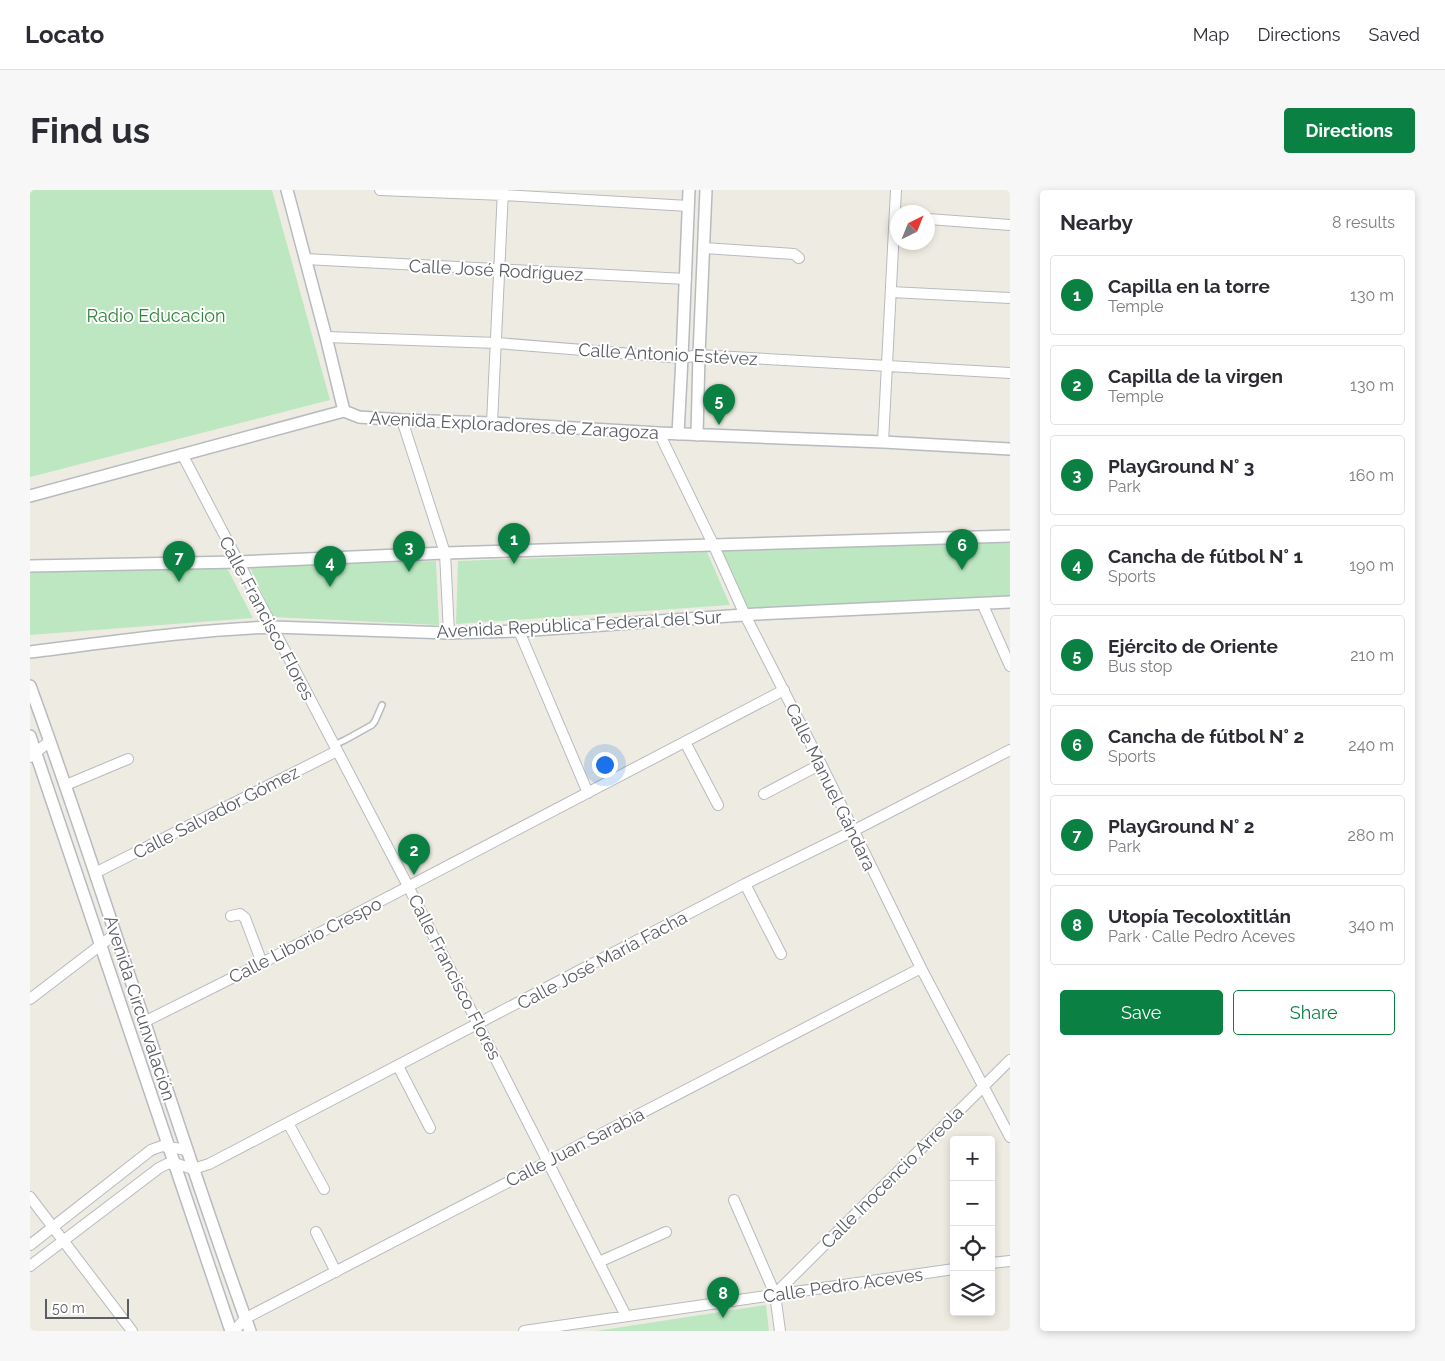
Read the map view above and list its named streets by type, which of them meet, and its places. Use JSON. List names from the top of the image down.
{
  "streets": {
    "street": [
      "Calle José Rodríguez",
      "Calle Antonio Estévez",
      "Avenida Exploradores de Zaragoza",
      "Calle Francisco Flores",
      "Avenida República Federal del Sur",
      "Calle Manuel Gándara",
      "Calle Salvador Gómez",
      "Calle Liborio Crespo",
      "Calle José María Facha",
      "Avenida Circunvalación",
      "Calle Juan Sarabia",
      "Calle Inocencio Arreola",
      "Calle Pedro Aceves"
    ]
  },
  "crossings": [
    ["Avenida Exploradores de Zaragoza", "Calle Francisco Flores"],
    ["Avenida Exploradores de Zaragoza", "Calle Manuel Gándara"],
    ["Calle Francisco Flores", "Avenida República Federal del Sur"],
    ["Calle Francisco Flores", "Calle Salvador Gómez"],
    ["Calle Francisco Flores", "Calle Liborio Crespo"],
    ["Calle Francisco Flores", "Calle José María Facha"],
    ["Calle Francisco Flores", "Calle Juan Sarabia"],
    ["Calle Francisco Flores", "Calle Pedro Aceves"],
    ["Avenida República Federal del Sur", "Calle Manuel Gándara"],
    ["Calle Manuel Gándara", "Calle Liborio Crespo"],
    ["Calle Manuel Gándara", "Calle José María Facha"],
    ["Calle Manuel Gándara", "Calle Juan Sarabia"],
    ["Calle Manuel Gándara", "Calle Inocencio Arreola"],
    ["Calle Salvador Gómez", "Avenida Circunvalación"],
    ["Calle Liborio Crespo", "Avenida Circunvalación"],
    ["Calle José María Facha", "Avenida Circunvalación"],
    ["Avenida Circunvalación", "Calle Juan Sarabia"],
    ["Calle Inocencio Arreola", "Calle Pedro Aceves"]
  ],
  "parks": ["Radio Educacion"],
  "scale_bar": "50 m",
  "north": "top right",
  "page": {
    "header": "Locato",
    "nav": ["Map", "Directions", "Saved"],
    "buttons": [
      "Directions",
      ["Save", "Share"]
    ],
    "title": "Find us",
    "heading": ["Nearby", "8 results"],
    "list": [
      {
        "mark": "1",
        "name": "Capilla en la torre",
        "note": "Temple",
        "value": "130 m"
      },
      {
        "mark": "2",
        "name": "Capilla de la virgen",
        "note": "Temple",
        "value": "130 m"
      },
      {
        "mark": "3",
        "name": "PlayGround N° 3",
        "note": "Park",
        "value": "160 m"
      },
      {
        "mark": "4",
        "name": "Cancha de fútbol N° 1",
        "note": "Sports",
        "value": "190 m"
      },
      {
        "mark": "5",
        "name": "Ejército de Oriente",
        "note": "Bus stop",
        "value": "210 m"
      },
      {
        "mark": "6",
        "name": "Cancha de fútbol N° 2",
        "note": "Sports",
        "value": "240 m"
      },
      {
        "mark": "7",
        "name": "PlayGround N° 2",
        "note": "Park",
        "value": "280 m"
      },
      {
        "mark": "8",
        "name": "Utopía Tecoloxtitlán",
        "note": "Park · Calle Pedro Aceves",
        "value": "340 m"
      }
    ],
    "pins": [
      "5",
      "1",
      "6",
      "3",
      "7",
      "4",
      "2",
      "8"
    ],
    "map_buttons": ["+", "−"],
    "scale": "50 m"
  }
}
